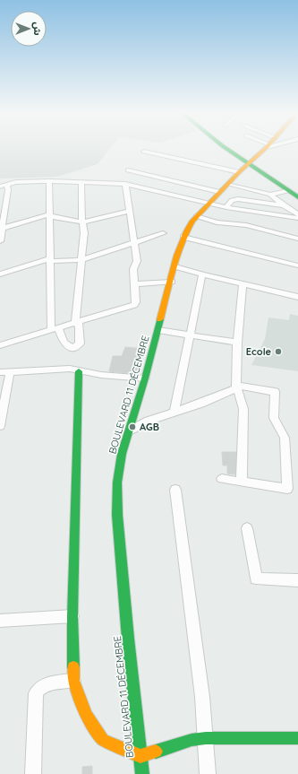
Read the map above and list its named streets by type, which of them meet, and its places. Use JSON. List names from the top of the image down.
{
  "streets": {
    "main road": ["BOULEVARD 11 DÉCEMBRE"]
  },
  "places": ["Ecole", "AGB"],
  "north": "right"
}
